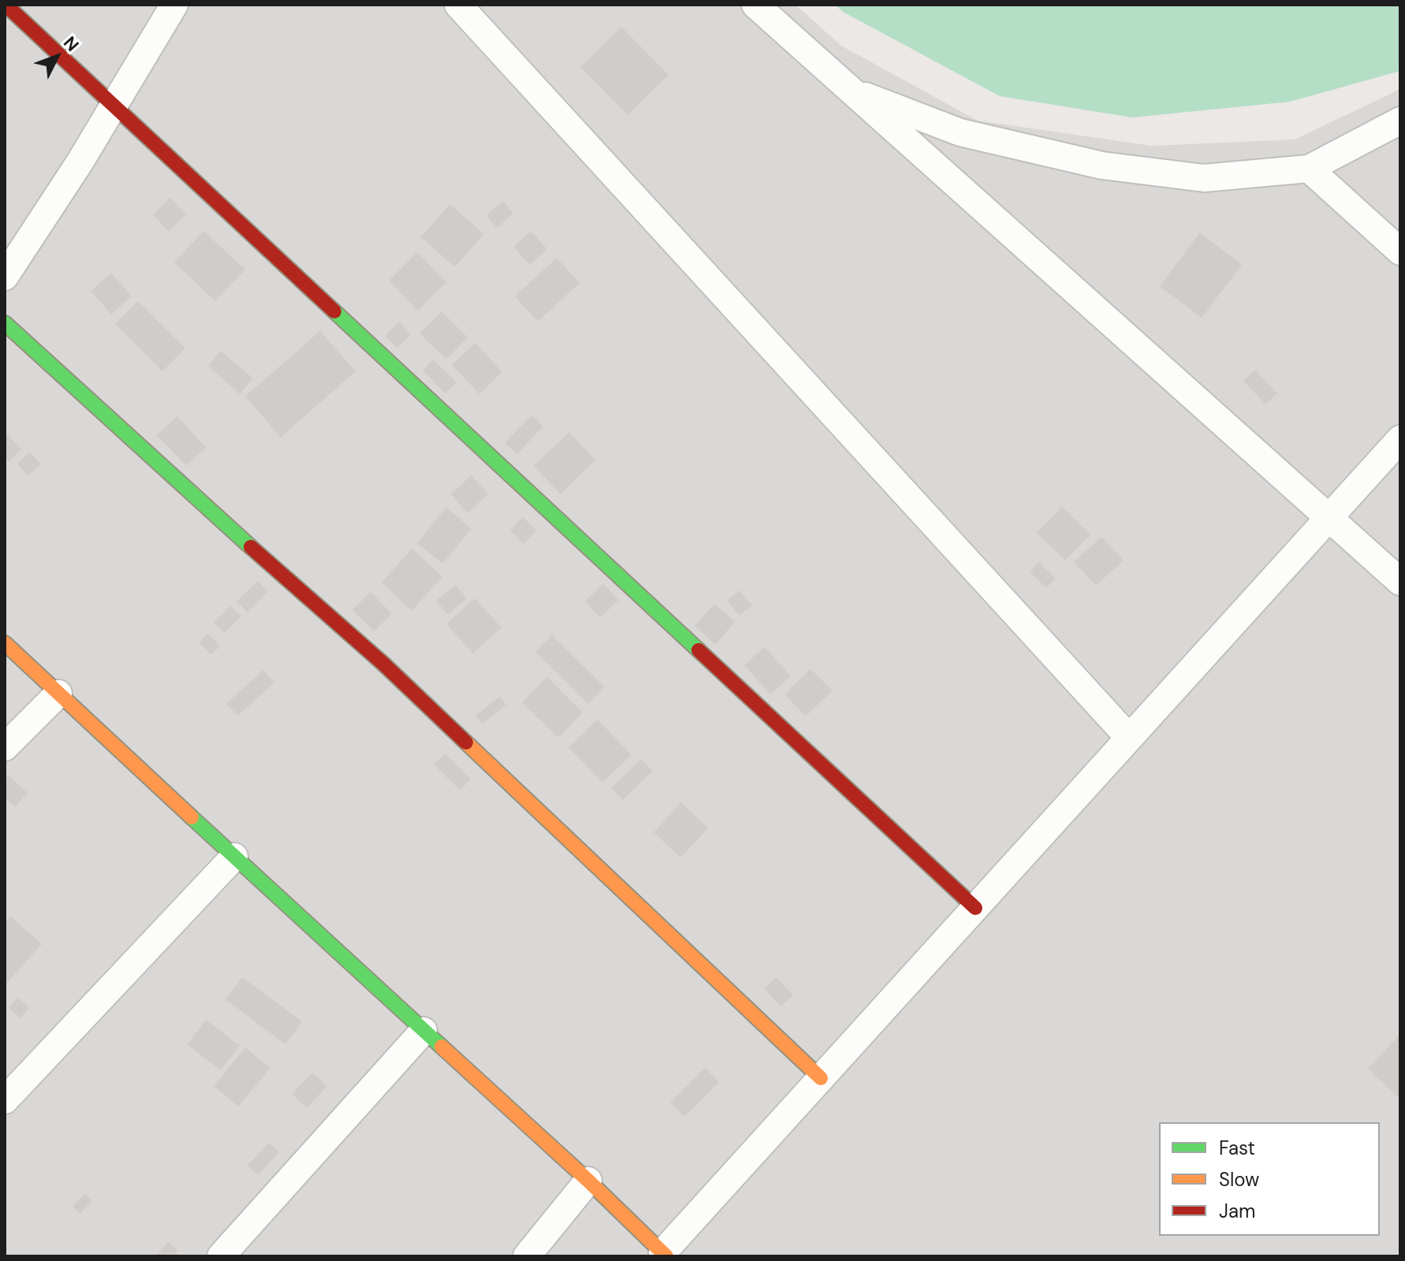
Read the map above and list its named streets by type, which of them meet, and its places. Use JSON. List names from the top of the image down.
{
  "legend": ["Fast", "Slow", "Jam"],
  "north": "top right"
}
